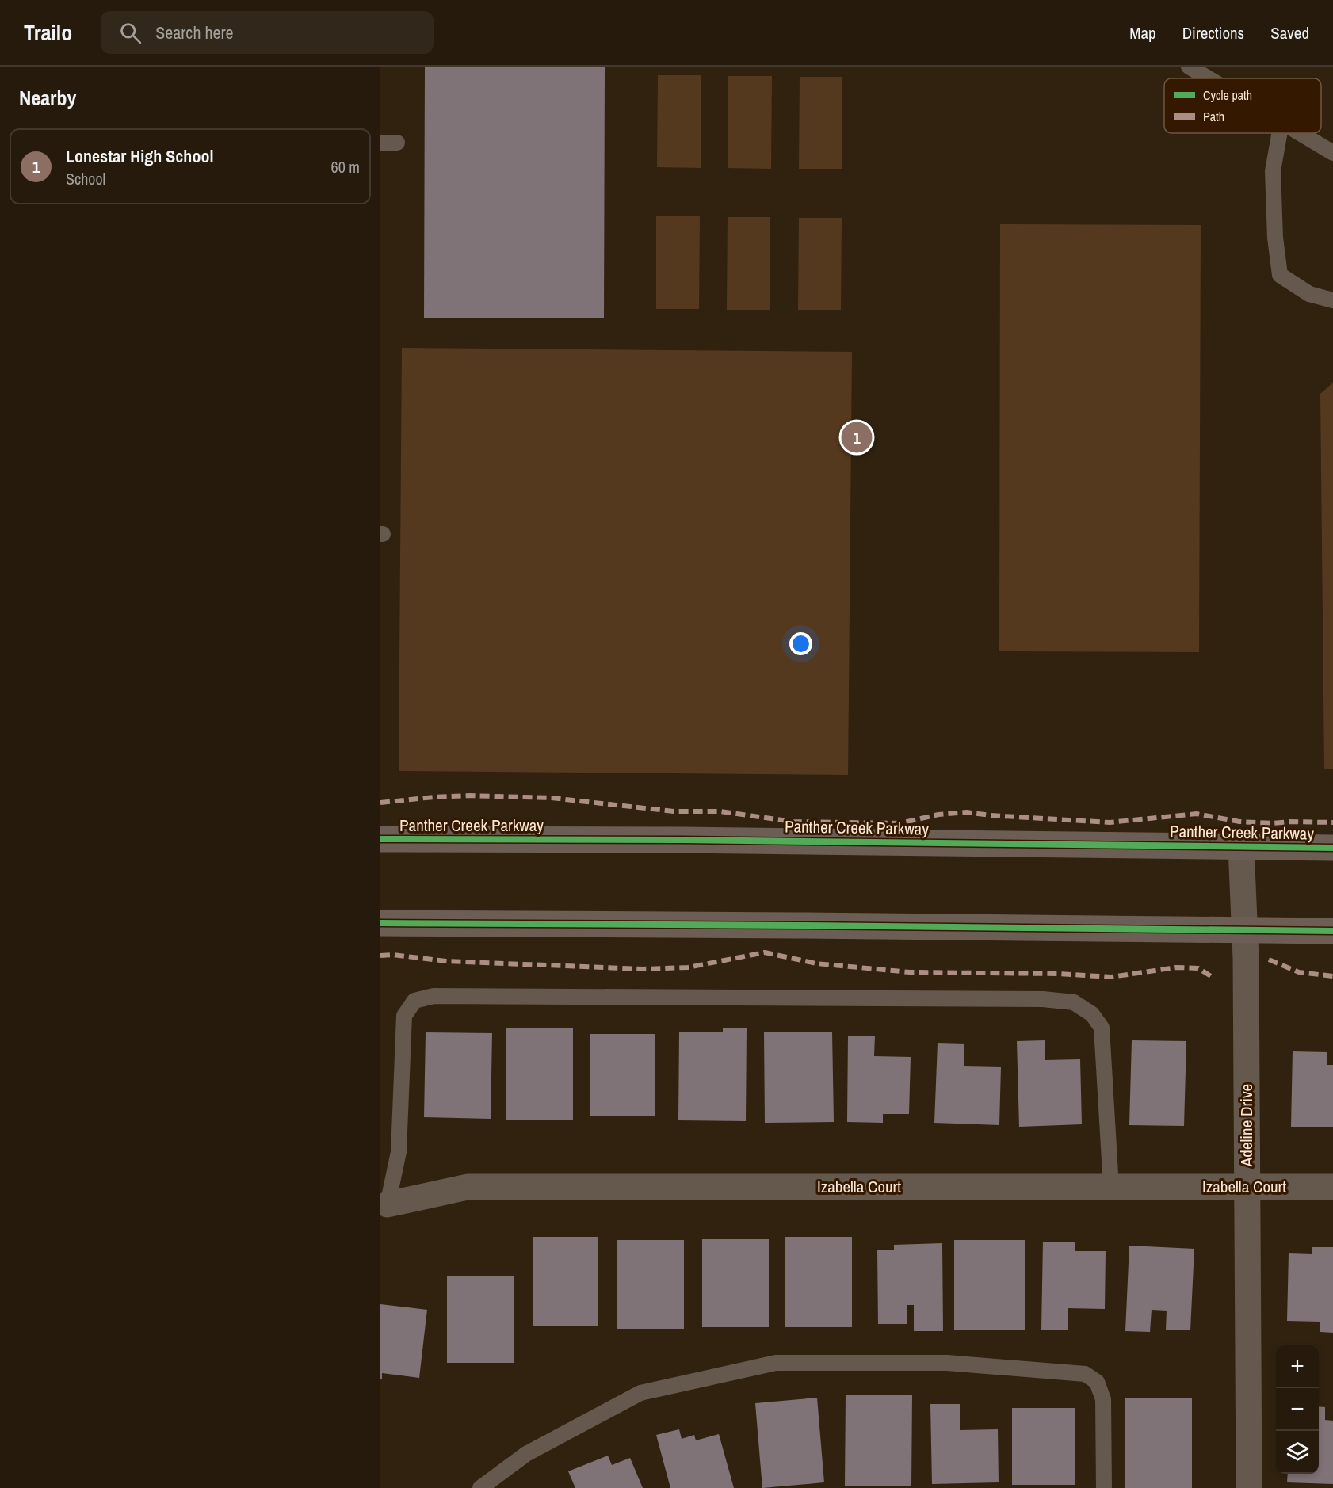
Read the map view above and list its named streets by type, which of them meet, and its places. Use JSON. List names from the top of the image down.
{
  "streets": {
    "main road": ["Panther Creek Parkway"],
    "street": ["Adeline Drive", "Izabella Court"]
  },
  "crossings": [
    ["Panther Creek Parkway", "Adeline Drive"],
    ["Adeline Drive", "Izabella Court"]
  ],
  "legend": ["Cycle path", "Path"],
  "page": {
    "header": "Trailo",
    "search": "Search here",
    "nav": ["Map", "Directions", "Saved"],
    "heading": "Nearby",
    "list": [
      {
        "mark": "1",
        "name": "Lonestar High School",
        "note": "School",
        "value": "60 m"
      }
    ],
    "pins": "1",
    "map_buttons": ["+", "−"]
  }
}
